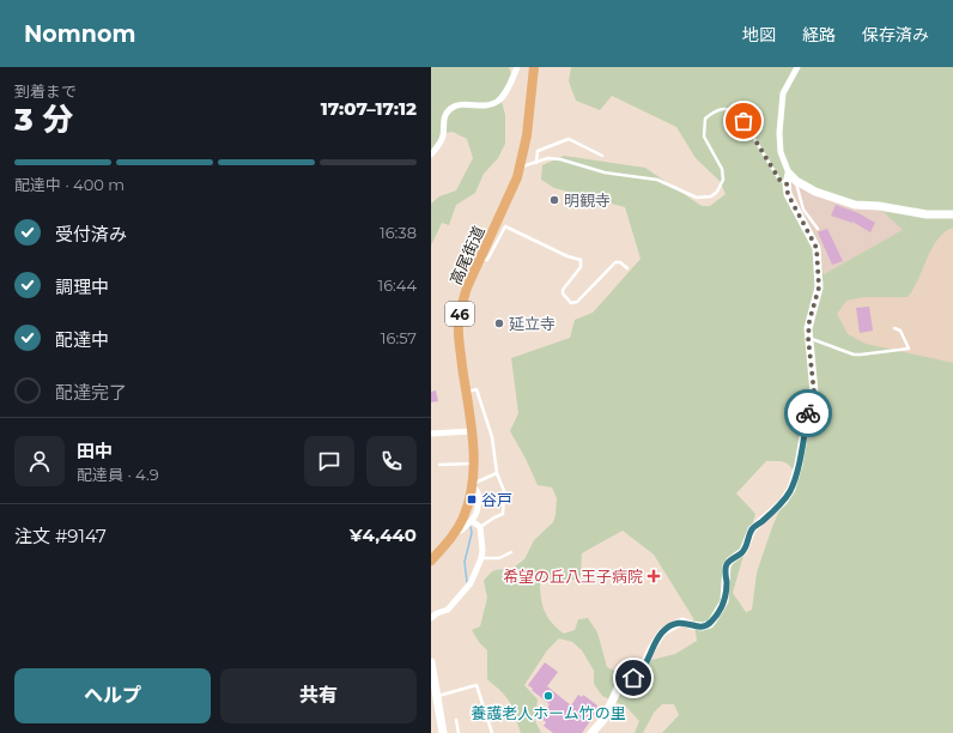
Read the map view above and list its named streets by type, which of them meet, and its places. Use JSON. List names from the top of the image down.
{
  "streets": {
    "main road": ["高尾街道", "46"]
  },
  "places": {
    "other": ["明観寺", "延立寺", "養護老人ホーム竹の里"],
    "transit": ["谷戸"],
    "health": ["希望の丘八王子病院"]
  },
  "page": {
    "header": "Nomnom",
    "nav": ["地図", "経路", "保存済み"],
    "heading": ["3 分", "到着まで", "17:07–17:12"],
    "panel": [
      "田中",
      "配達員 · 4.9",
      "注文 #9147",
      "¥4,440"
    ],
    "bar": "配達中 · 400 m",
    "list": [
      ["受付済み", "16:38"],
      ["調理中", "16:44"],
      ["配達中", "16:57"],
      "配達完了"
    ],
    "buttons": ["ヘルプ", "共有"]
  }
}
